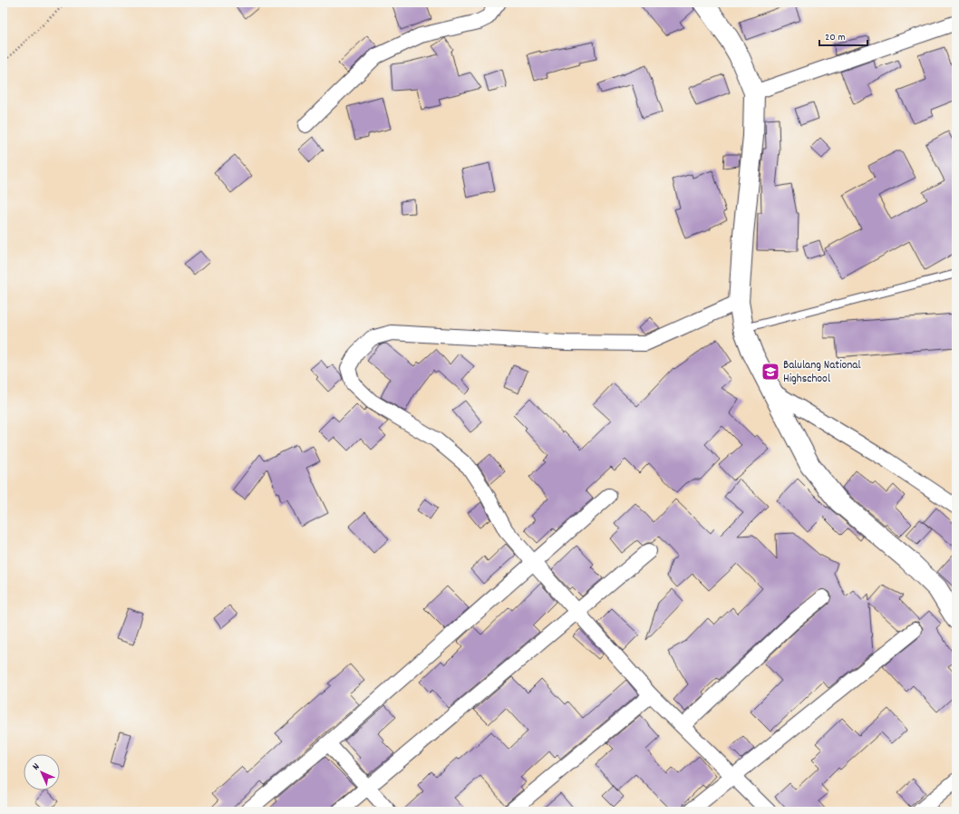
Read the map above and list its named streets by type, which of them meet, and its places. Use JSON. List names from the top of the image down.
{
  "places": {
    "school or university": ["Balulang National Highschool"]
  },
  "scale_bar": "20 m",
  "north": "top left"
}
